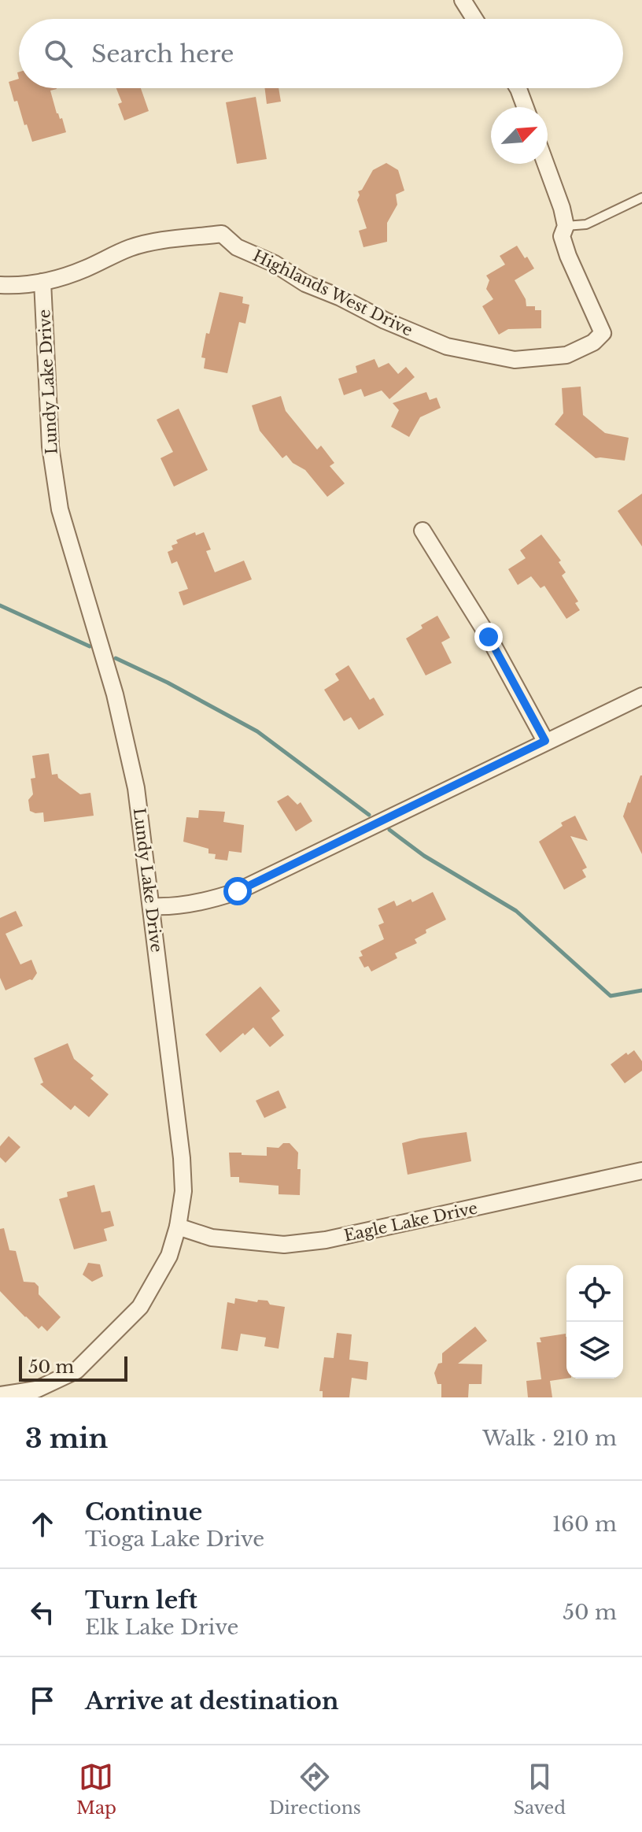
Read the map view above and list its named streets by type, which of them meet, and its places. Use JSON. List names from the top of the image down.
{
  "streets": {
    "street": ["Highlands West Drive", "Lundy Lake Drive", "Eagle Lake Drive"]
  },
  "crossings": [
    ["Highlands West Drive", "Lundy Lake Drive"],
    ["Lundy Lake Drive", "Eagle Lake Drive"]
  ],
  "scale_bar": "50 m",
  "north": "top right",
  "page": {
    "search": "Search here",
    "scale": "50 m",
    "heading": ["3 min", "Walk · 210 m"],
    "list": [
      ["Continue", "Tioga Lake Drive", "160 m"],
      ["Turn left", "Elk Lake Drive", "50 m"],
      "Arrive at destination"
    ],
    "nav": ["Map", "Directions", "Saved"]
  }
}
